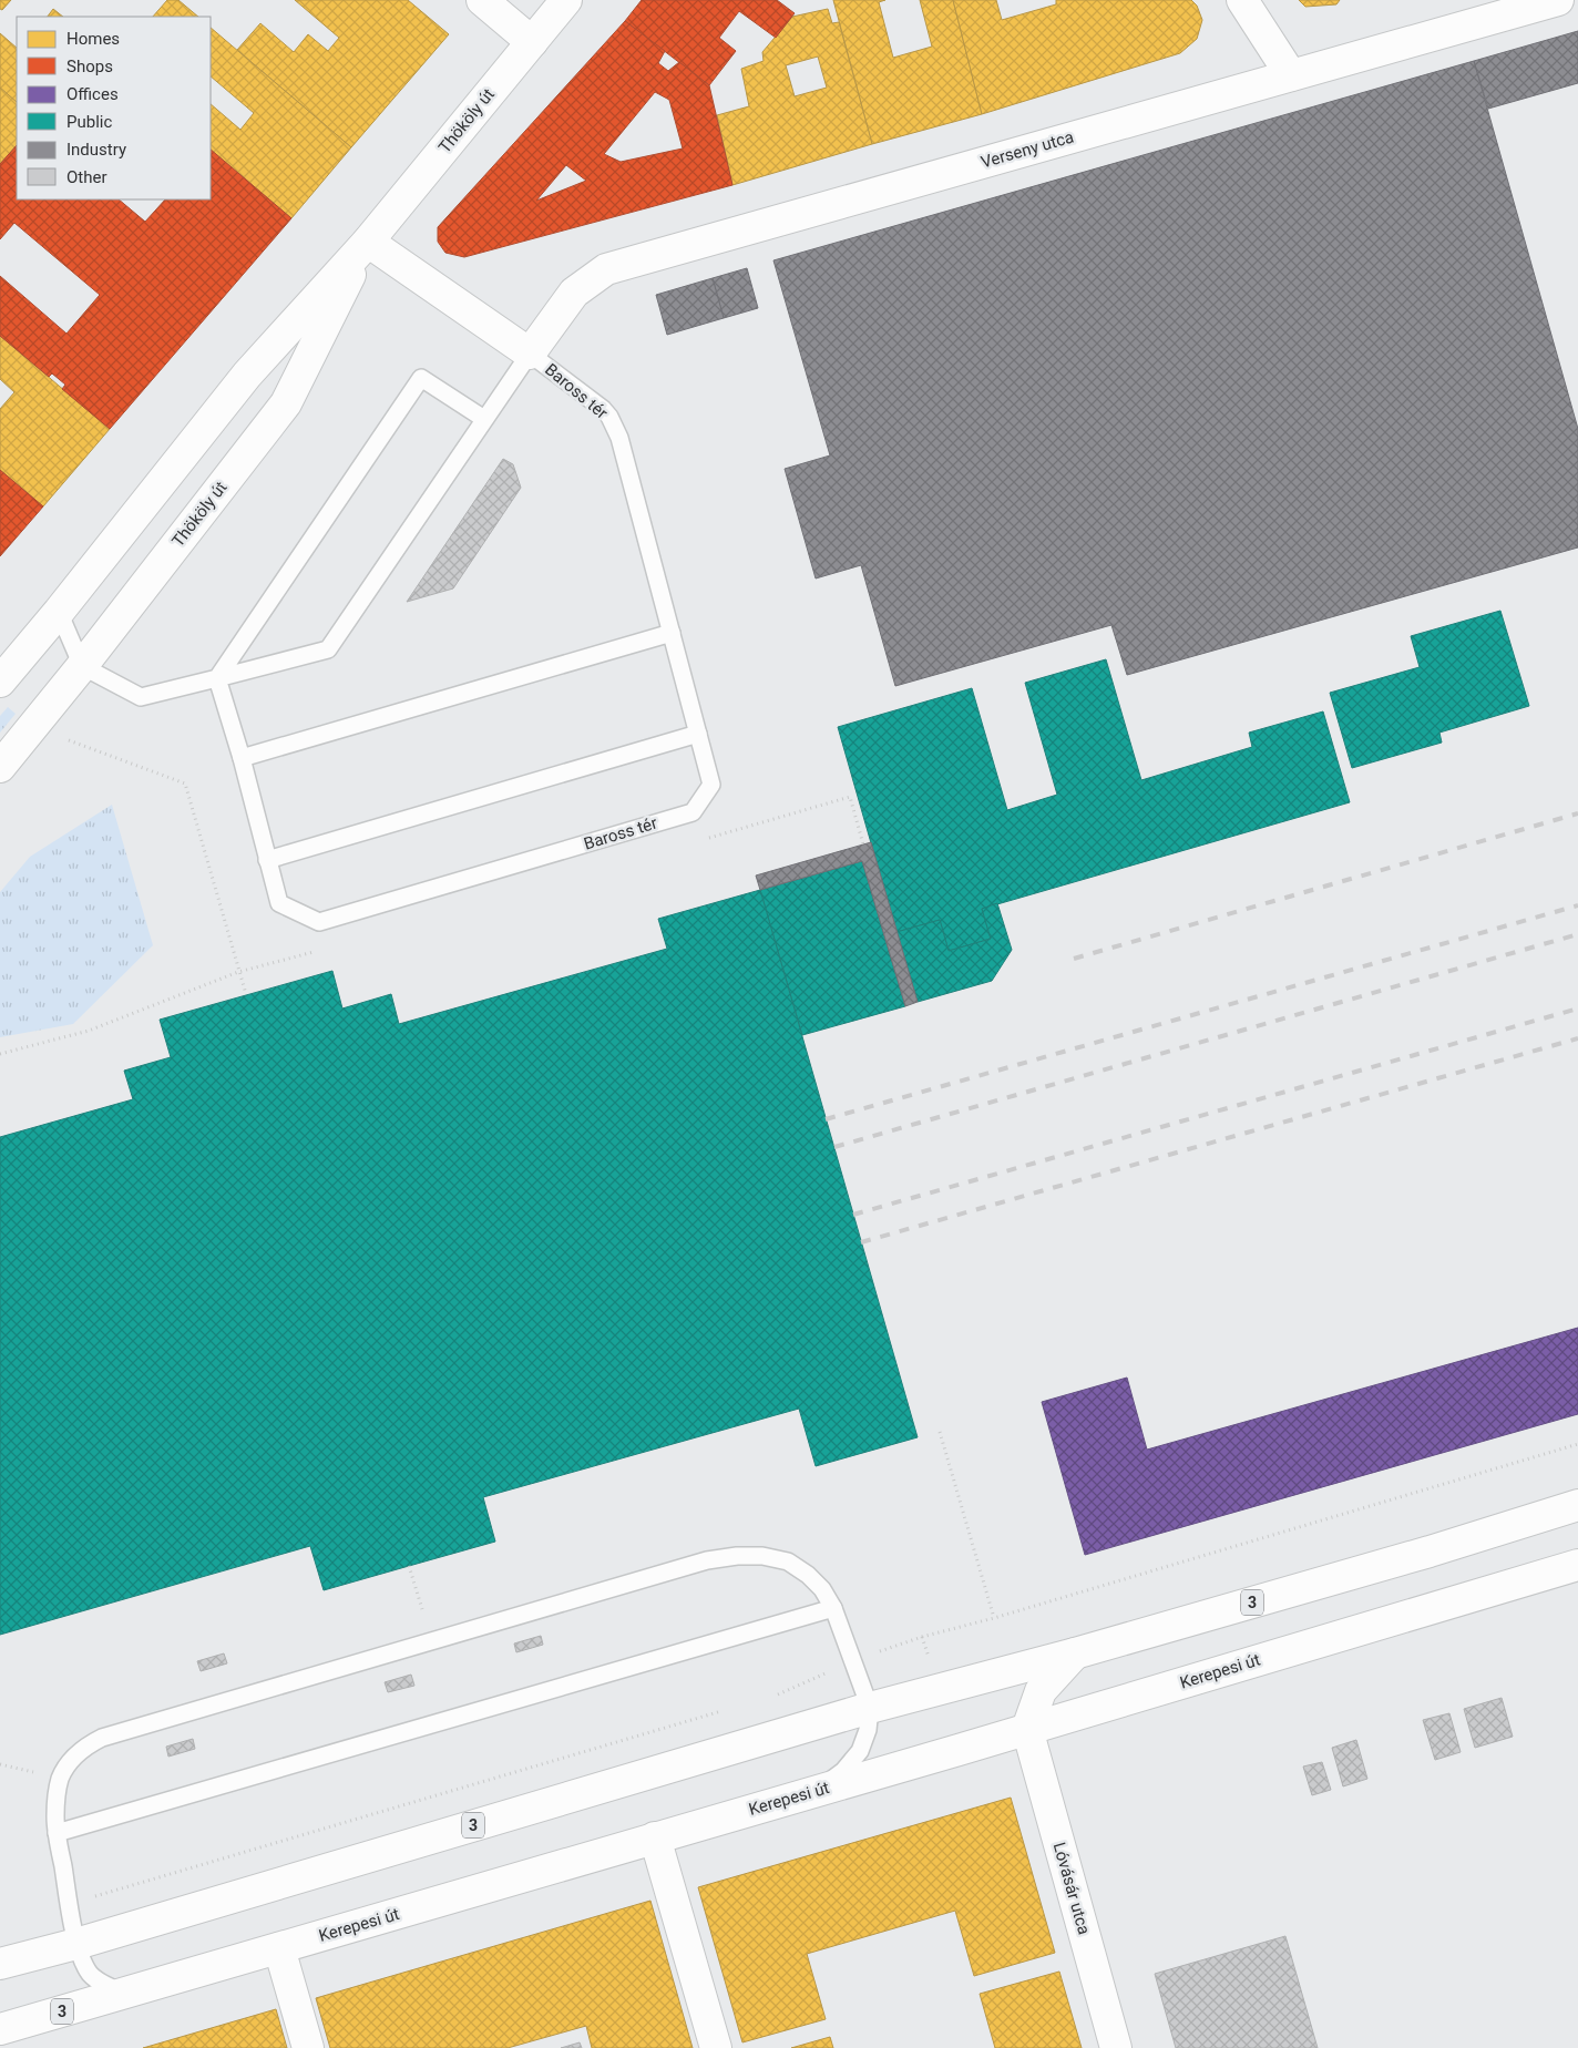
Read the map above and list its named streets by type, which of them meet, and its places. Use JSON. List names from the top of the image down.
{
  "streets": {
    "main road": [
      "Thököly út",
      "Verseny utca",
      "Baross tér",
      "3",
      "Kerepesi út",
      "Lóvásár utca"
    ]
  },
  "crossings": [
    ["Thököly út", "Baross tér"],
    ["Verseny utca", "Baross tér"],
    ["Kerepesi út", "Lóvásár utca"]
  ],
  "legend": [
    "Homes",
    "Shops",
    "Offices",
    "Public",
    "Industry",
    "Other"
  ]
}
